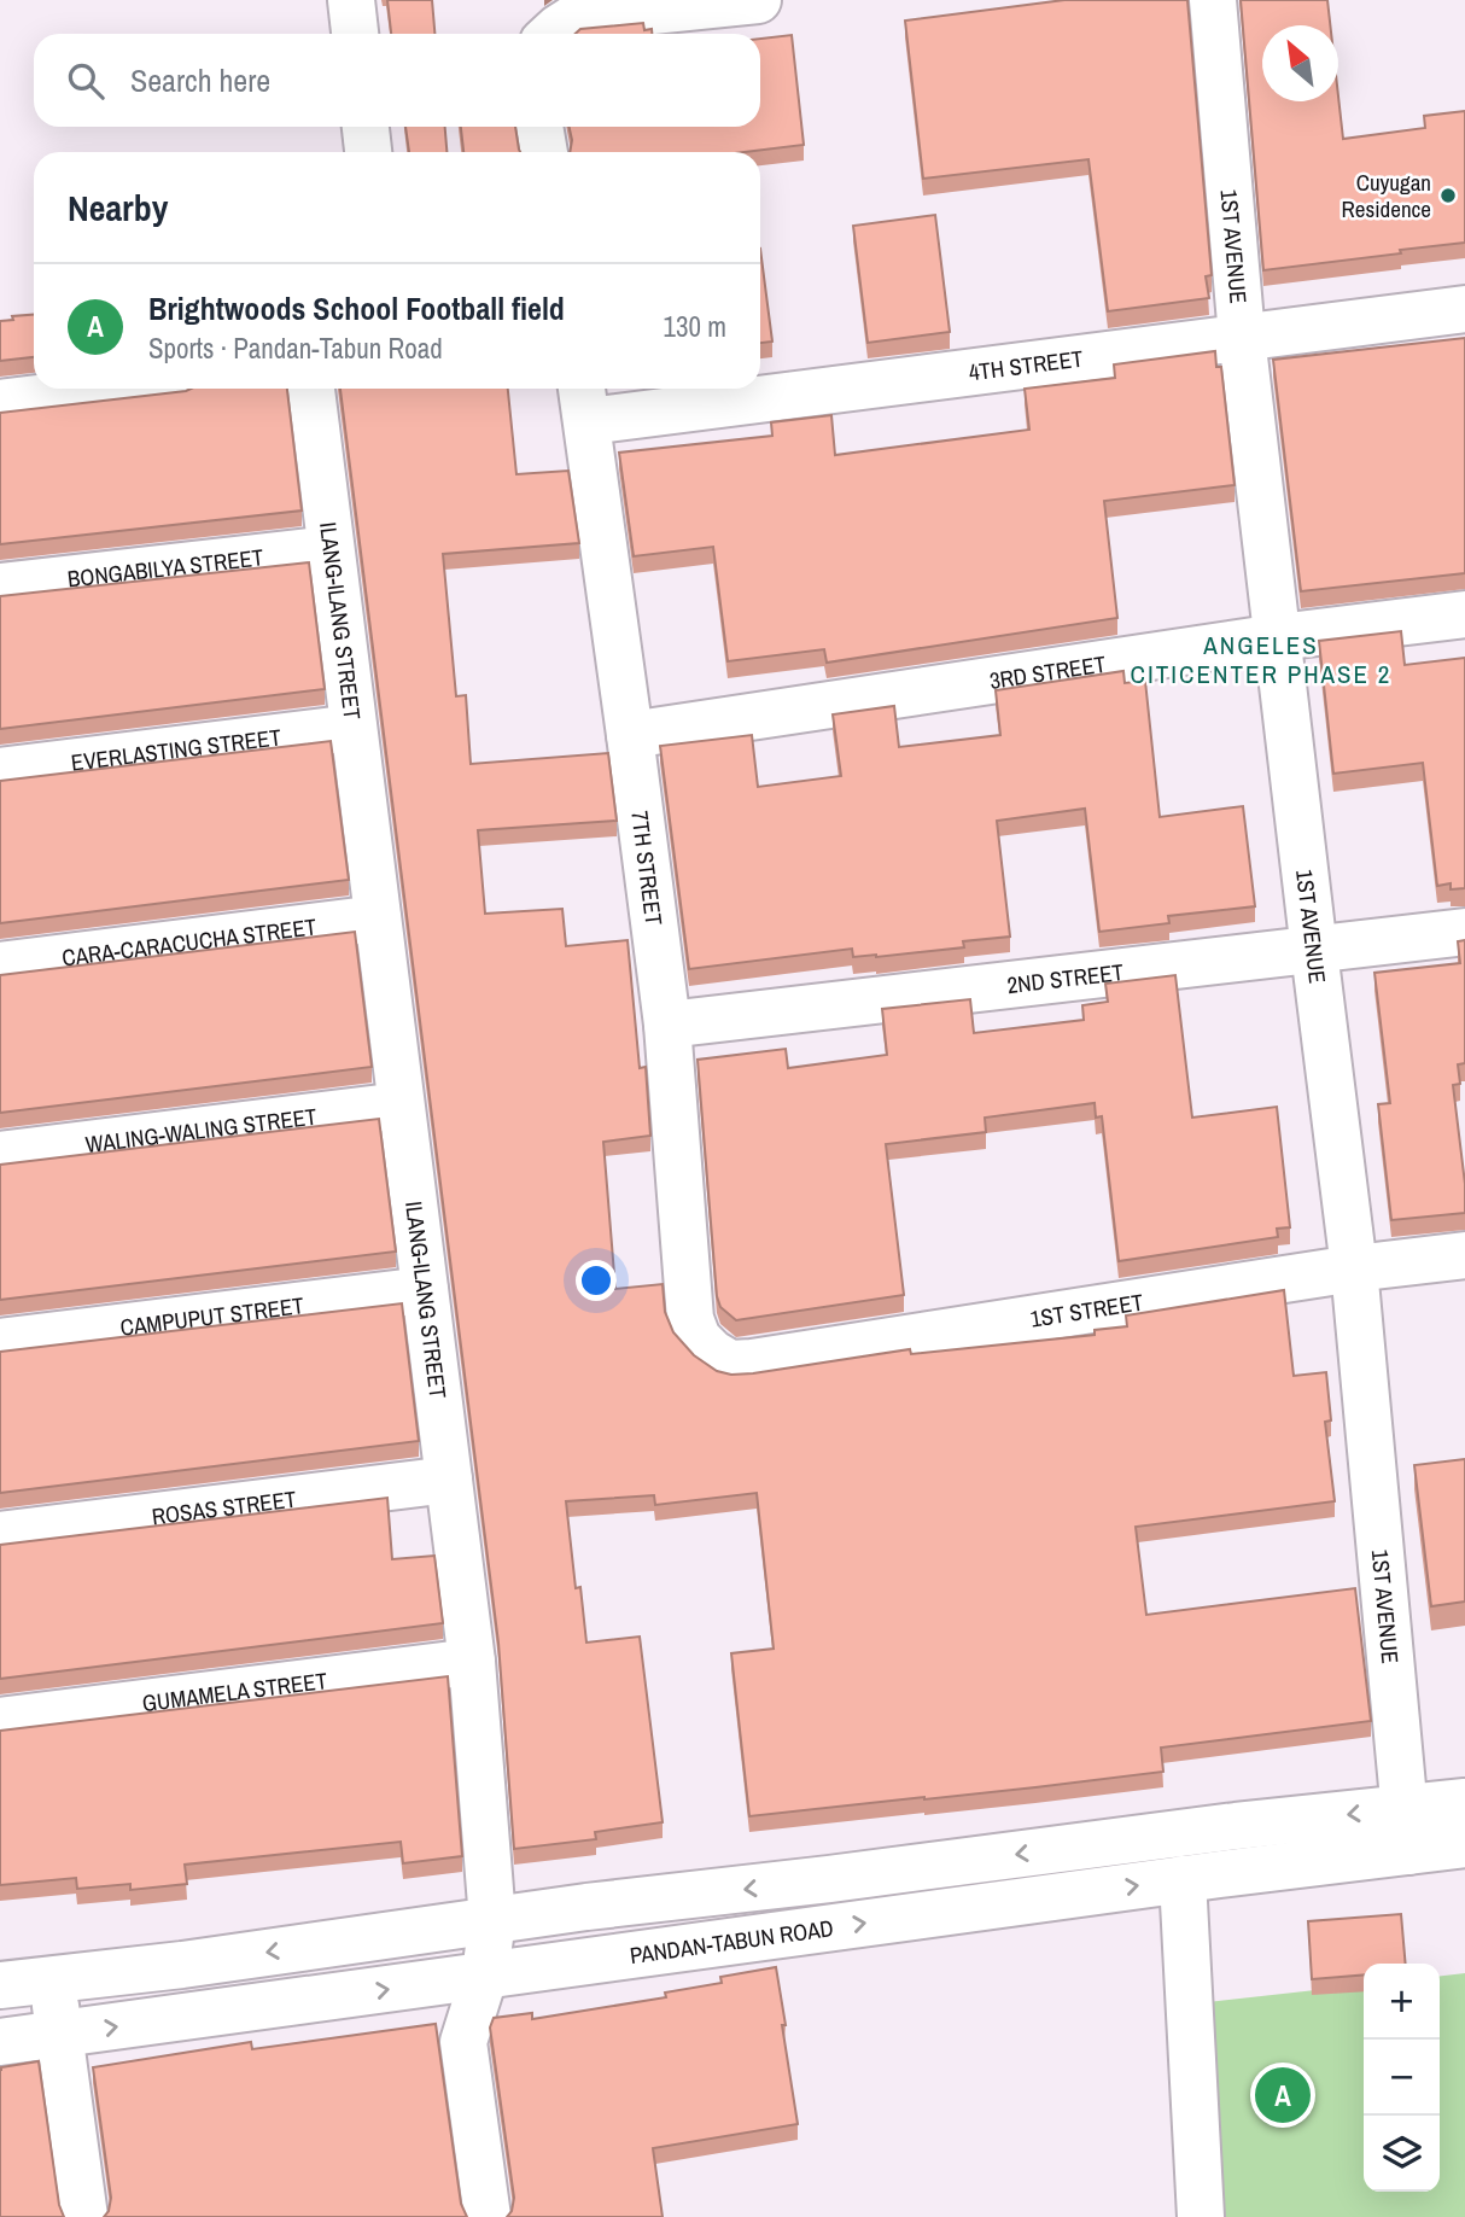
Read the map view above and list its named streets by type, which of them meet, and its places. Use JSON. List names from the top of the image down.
{
  "streets": {
    "street": [
      "1ST AVENUE",
      "4TH STREET",
      "BONGABILYA STREET",
      "ILANG-ILANG STREET",
      "3RD STREET",
      "EVERLASTING STREET",
      "7TH STREET",
      "CARA-CARACUCHA STREET",
      "2ND STREET",
      "WALING-WALING STREET",
      "1ST STREET",
      "CAMPUPUT STREET",
      "ROSAS STREET",
      "GUMAMELA STREET",
      "PANDAN-TABUN ROAD"
    ]
  },
  "crossings": [
    ["1ST AVENUE", "4TH STREET"],
    ["1ST AVENUE", "3RD STREET"],
    ["1ST AVENUE", "2ND STREET"],
    ["1ST AVENUE", "1ST STREET"],
    ["1ST AVENUE", "PANDAN-TABUN ROAD"],
    ["4TH STREET", "7TH STREET"],
    ["BONGABILYA STREET", "ILANG-ILANG STREET"],
    ["ILANG-ILANG STREET", "EVERLASTING STREET"],
    ["ILANG-ILANG STREET", "CARA-CARACUCHA STREET"],
    ["ILANG-ILANG STREET", "WALING-WALING STREET"],
    ["ILANG-ILANG STREET", "CAMPUPUT STREET"],
    ["ILANG-ILANG STREET", "ROSAS STREET"],
    ["ILANG-ILANG STREET", "GUMAMELA STREET"],
    ["ILANG-ILANG STREET", "PANDAN-TABUN ROAD"],
    ["3RD STREET", "7TH STREET"],
    ["7TH STREET", "2ND STREET"],
    ["7TH STREET", "1ST STREET"]
  ],
  "districts": ["ANGELES CITICENTER PHASE 2"],
  "places": ["Cuyugan Residence"],
  "north": "top left",
  "page": {
    "search": "Search here",
    "heading": "Nearby",
    "list": [
      {
        "mark": "A",
        "name": "Brightwoods School Football field",
        "note": "Sports · Pandan-Tabun Road",
        "value": "130 m"
      }
    ],
    "map_buttons": ["+", "−"],
    "pins": "A"
  }
}
